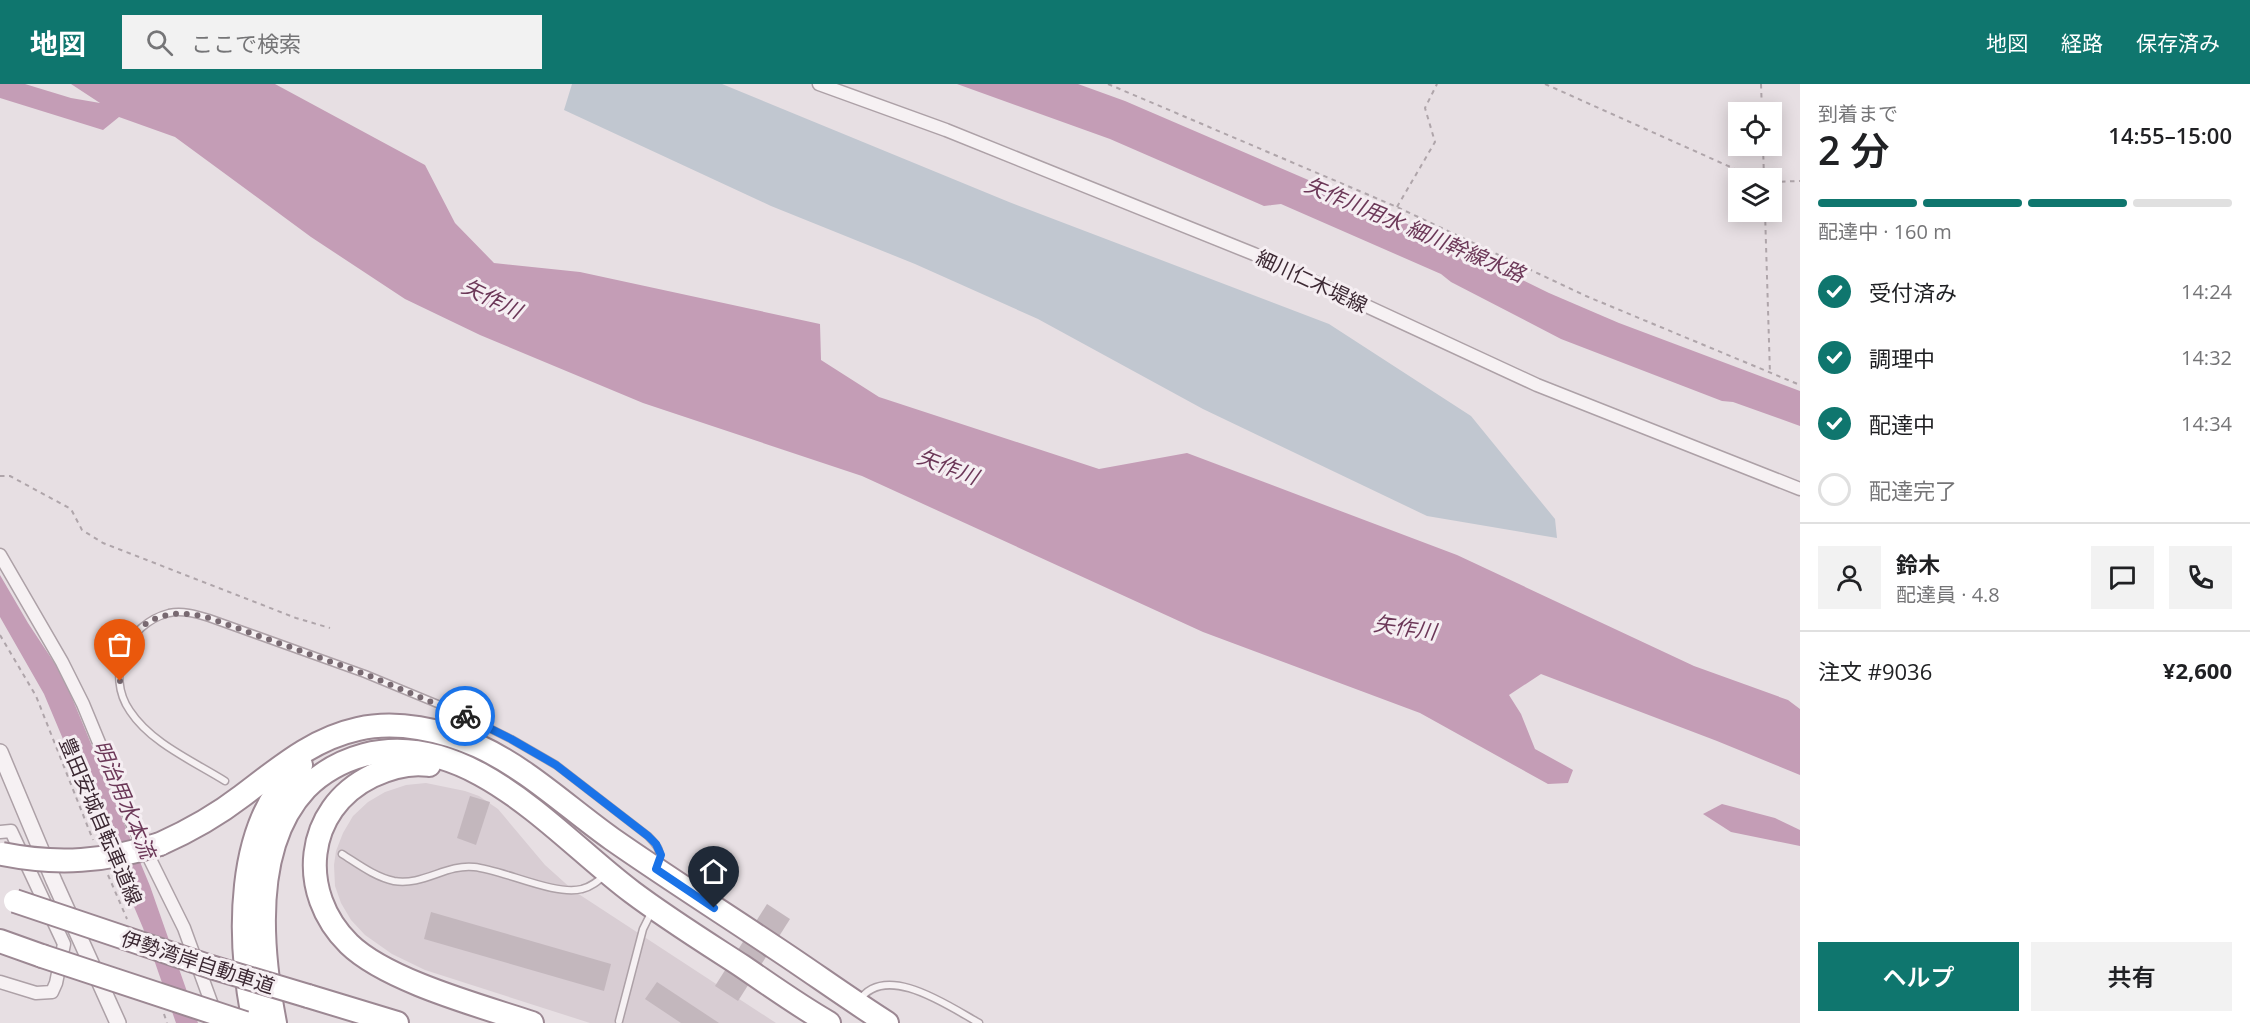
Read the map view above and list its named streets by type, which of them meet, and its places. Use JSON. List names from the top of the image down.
{
  "streets": {
    "highway": ["伊勢湾岸自動車道"],
    "street": ["細川仁木堤線"],
    "path": ["豊田安城自転車道線"]
  },
  "water": ["矢作川用水 細川幹線水路", "矢作川", "明治用水本流"],
  "page": {
    "header": "地図",
    "search": "ここで検索",
    "nav": ["地図", "経路", "保存済み"],
    "heading": ["2 分", "到着まで", "14:55–15:00"],
    "panel": [
      "鈴木",
      "配達員 · 4.8",
      "注文 #9036",
      "¥2,600"
    ],
    "bar": "配達中 · 160 m",
    "list": [
      ["受付済み", "14:24"],
      ["調理中", "14:32"],
      ["配達中", "14:34"],
      "配達完了"
    ],
    "buttons": ["ヘルプ", "共有"]
  }
}
